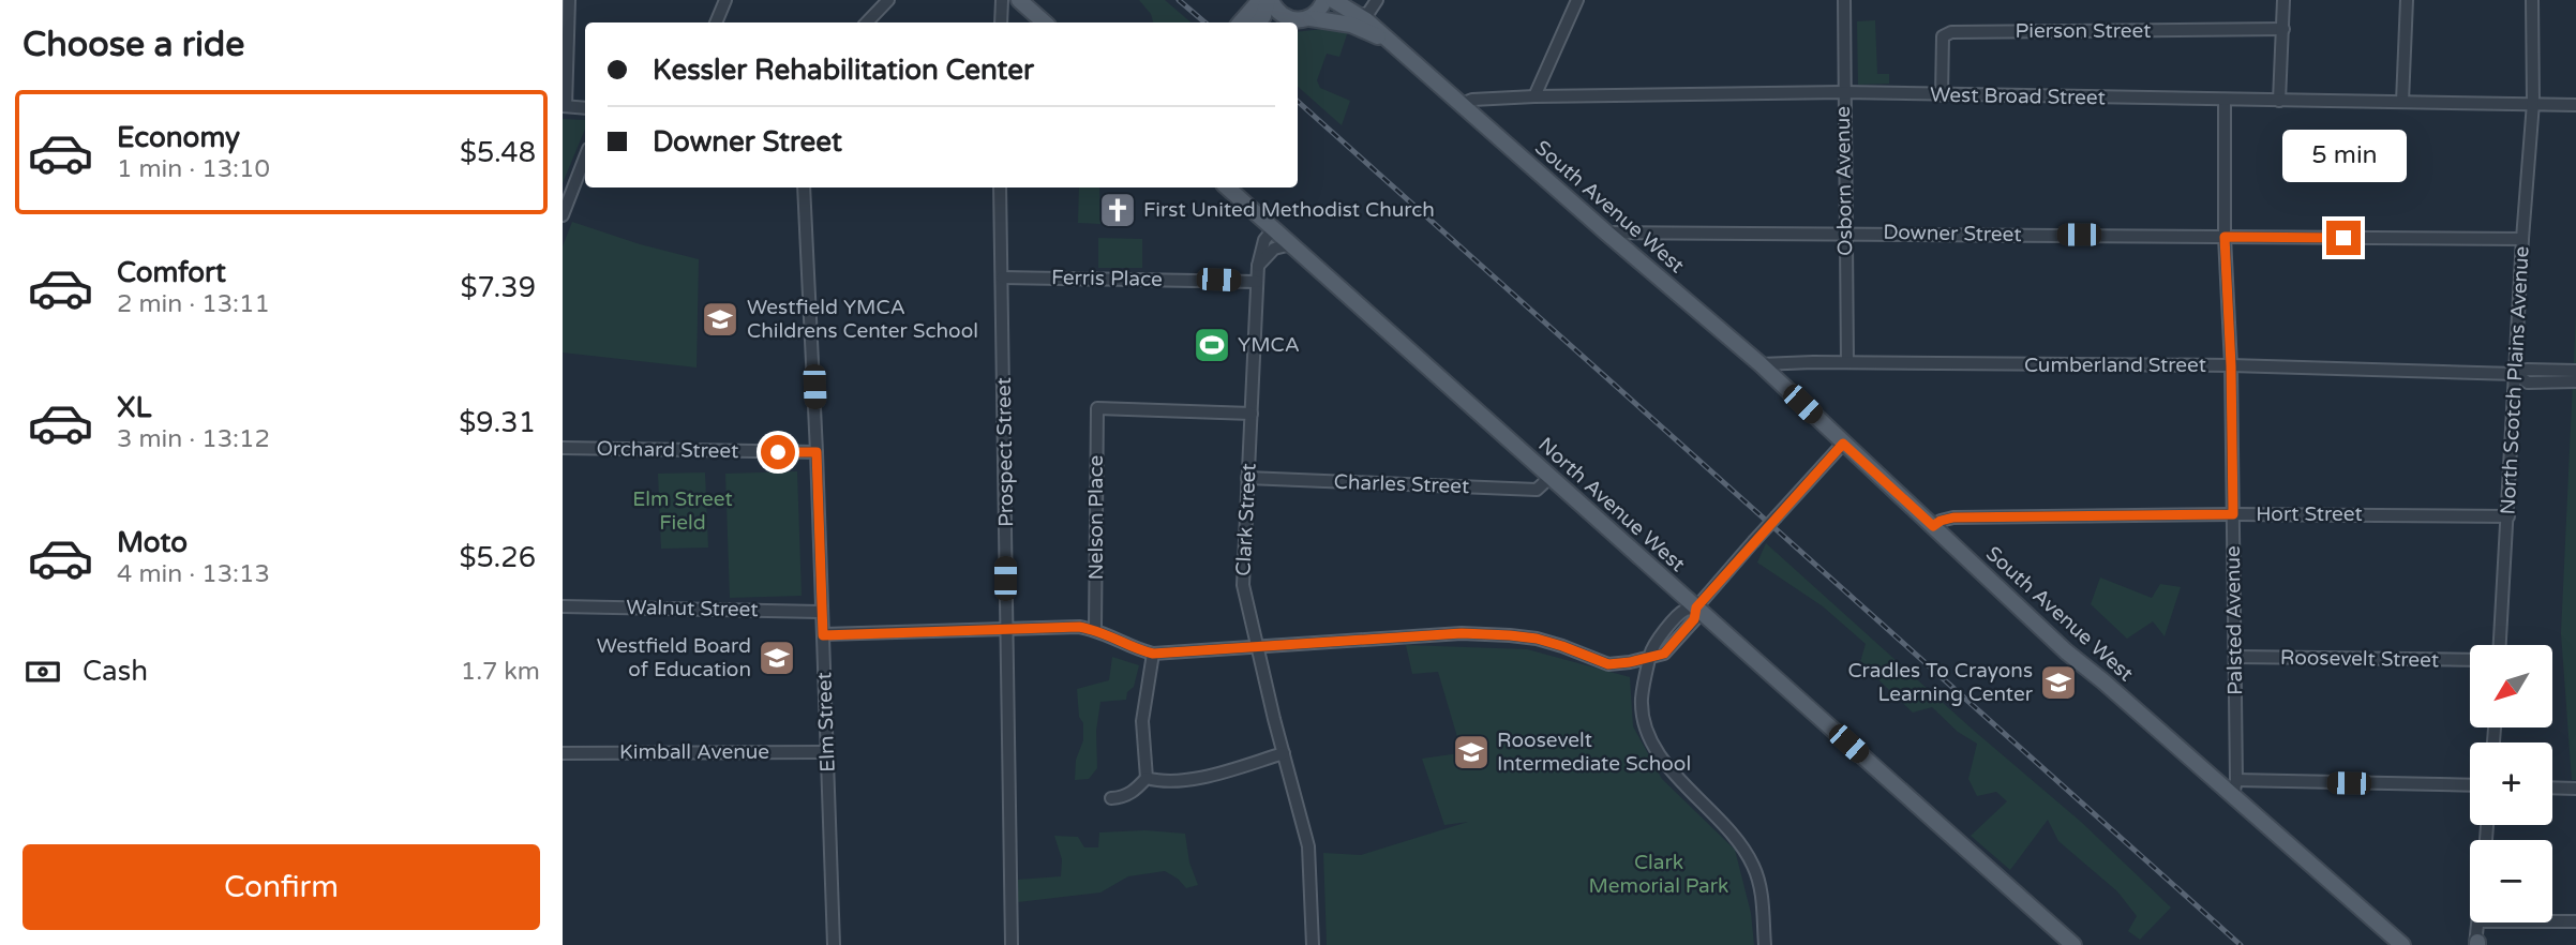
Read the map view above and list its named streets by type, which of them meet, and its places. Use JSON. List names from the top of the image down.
{
  "streets": {
    "main road": ["South Avenue West", "North Avenue West"],
    "street": [
      "Pierson Street",
      "West Broad Street",
      "Osborn Avenue",
      "Downer Street",
      "Ferris Place",
      "Cumberland Street",
      "North Scotch Plains Avenue",
      "Orchard Street",
      "Prospect Street",
      "Charles Street",
      "Hort Street",
      "Nelson Place",
      "Clark Street",
      "Walnut Street",
      "Palsted Avenue",
      "Roosevelt Street",
      "Elm Street",
      "Kimball Avenue"
    ]
  },
  "crossings": [
    ["Pierson Street", "West Broad Street"],
    ["West Broad Street", "Osborn Avenue"],
    ["West Broad Street", "South Avenue West"],
    ["West Broad Street", "North Scotch Plains Avenue"],
    ["West Broad Street", "Palsted Avenue"],
    ["Osborn Avenue", "Downer Street"],
    ["Osborn Avenue", "Cumberland Street"],
    ["South Avenue West", "Downer Street"],
    ["South Avenue West", "Cumberland Street"],
    ["South Avenue West", "Hort Street"],
    ["South Avenue West", "Palsted Avenue"],
    ["Downer Street", "North Scotch Plains Avenue"],
    ["Downer Street", "Palsted Avenue"],
    ["Ferris Place", "Prospect Street"],
    ["Ferris Place", "Clark Street"],
    ["Cumberland Street", "North Scotch Plains Avenue"],
    ["Cumberland Street", "Palsted Avenue"],
    ["North Scotch Plains Avenue", "Hort Street"],
    ["Orchard Street", "Elm Street"],
    ["Charles Street", "North Avenue West"],
    ["Charles Street", "Clark Street"],
    ["North Avenue West", "Clark Street"],
    ["Hort Street", "Palsted Avenue"],
    ["Nelson Place", "Clark Street"],
    ["Walnut Street", "Elm Street"],
    ["Palsted Avenue", "Roosevelt Street"],
    ["Elm Street", "Kimball Avenue"]
  ],
  "parks": ["Elm Street Field", "Clark Memorial Park"],
  "places": {
    "church": ["First United Methodist Church"],
    "school or university": [
      "Westfield YMCA Childrens Center School",
      "Westfield Board of Education",
      "Cradles To Crayons Learning Center",
      "Roosevelt Intermediate School"
    ],
    "sports": ["YMCA"]
  },
  "north": "bottom left",
  "page": {
    "heading": "Choose a ride",
    "banner": ["Kessler Rehabilitation Center", "Downer Street"],
    "list": [
      {
        "name": "Economy",
        "note": "1 min · 13:10",
        "value": "$5.48"
      },
      {
        "name": "Comfort",
        "note": "2 min · 13:11",
        "value": "$7.39"
      },
      {
        "name": "XL",
        "note": "3 min · 13:12",
        "value": "$9.31"
      },
      {
        "name": "Moto",
        "note": "4 min · 13:13",
        "value": "$5.26"
      }
    ],
    "bubble": "5 min",
    "pay": ["Cash", "1.7 km"],
    "map_buttons": ["+", "−"],
    "buttons": "Confirm"
  }
}
